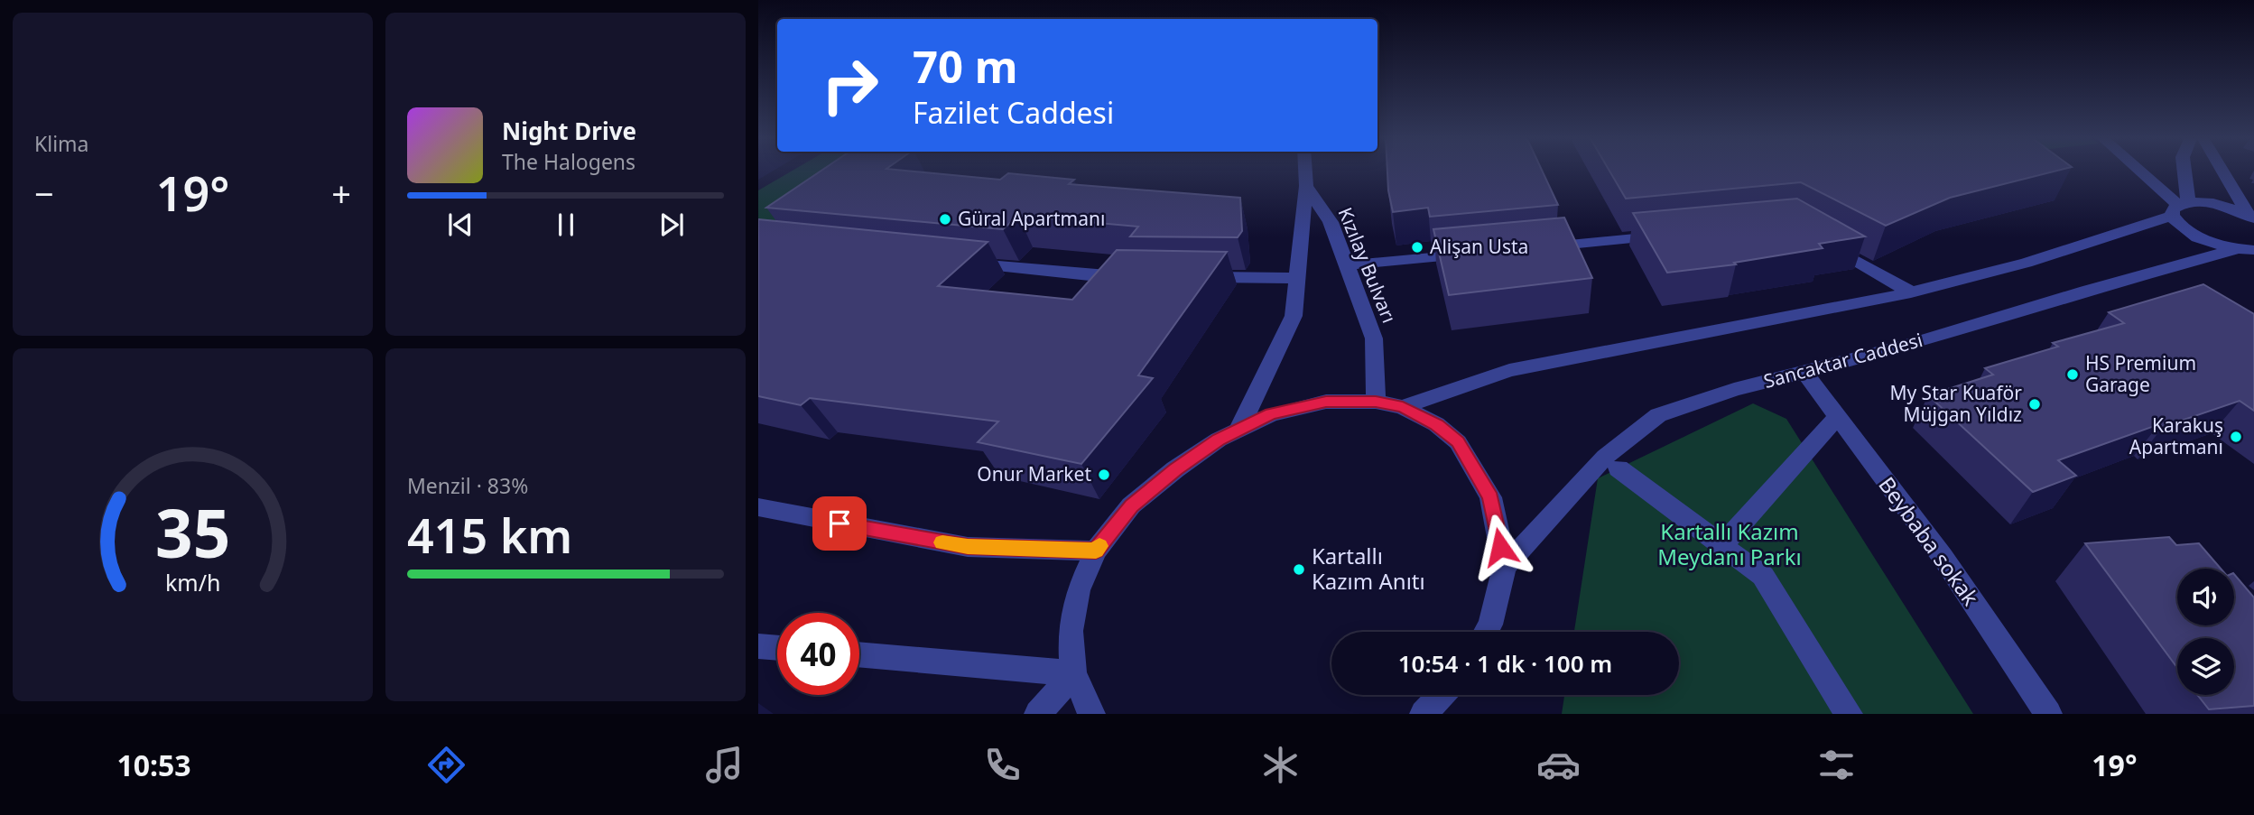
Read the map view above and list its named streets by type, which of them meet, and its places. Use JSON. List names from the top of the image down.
{
  "streets": {
    "street": ["Kızılay Bulvarı", "Sancaktar Caddesi", "Beybaba sokak"]
  },
  "crossings": [
    ["Sancaktar Caddesi", "Beybaba sokak"]
  ],
  "parks": ["Kartallı Kazım Meydanı Parkı"],
  "places": [
    "Güral Apartmanı",
    "Alişan Usta",
    "HS Premium Garage",
    "My Star Kuaför Müjgan Yıldız",
    "Karakuş Apartmanı",
    "Onur Market",
    "Kartallı Kazım Anıtı"
  ],
  "page": {
    "tile": [
      "Klima",
      ["Menzil · 83%", "415 km"]
    ],
    "turn": ["70 m", "Fazilet Caddesi"],
    "song": ["Night Drive", "The Halogens"],
    "heat": ["−", "19°", "+"],
    "limit": "40",
    "trip": "10:54 · 1 dk · 100 m",
    "tabs": ["10:53", "19°"],
    "gauge": ["35", "km/h"]
  }
}
